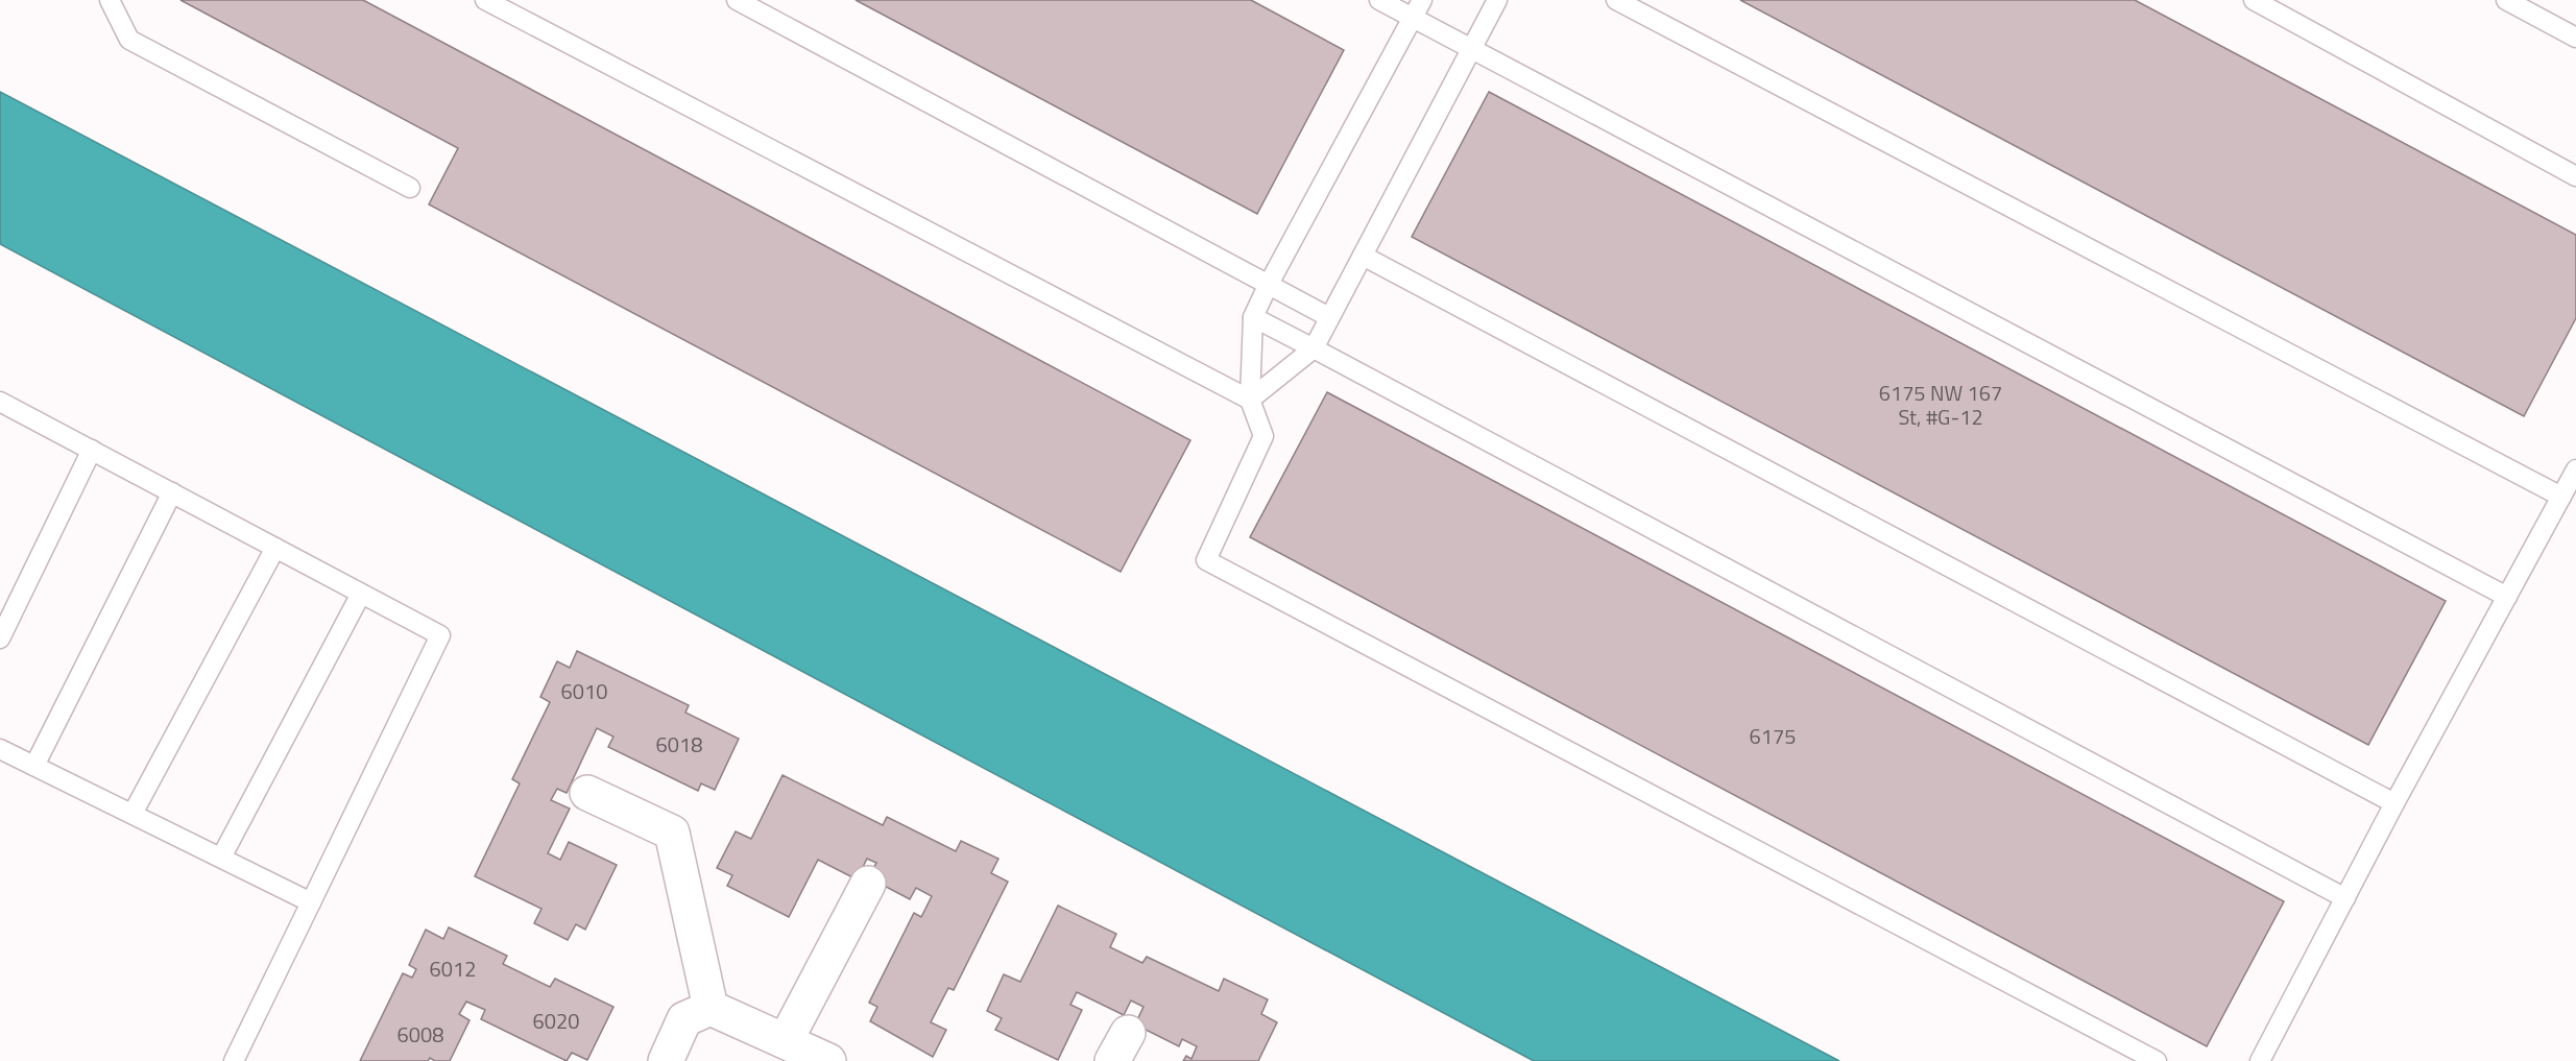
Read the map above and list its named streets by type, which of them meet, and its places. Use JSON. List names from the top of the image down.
{
  "house_numbers": [
    "6175 NW 167 St, #G-12",
    "6010",
    "6175",
    "6018",
    "6012",
    "6020",
    "6008"
  ]
}
